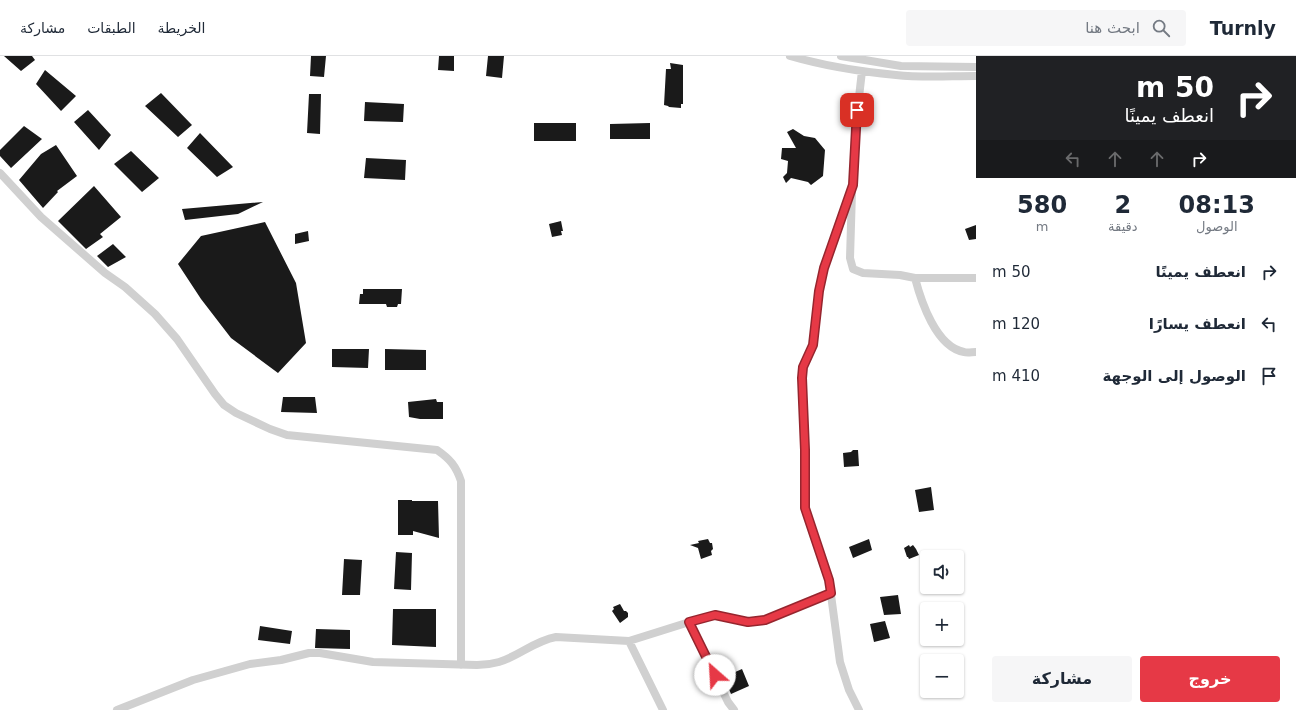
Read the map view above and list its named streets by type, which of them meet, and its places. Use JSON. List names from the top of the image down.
{
  "page": {
    "header": "Turnly",
    "search": "ابحث هنا",
    "nav": ["الخريطة", "الطبقات", "مشاركة"],
    "turn": ["50 m", "انعطف يمينًا"],
    "eta": [
      "08:13",
      "الوصول",
      "2",
      "دقيقة",
      "580",
      "m"
    ],
    "list": [
      {
        "name": "انعطف يمينًا",
        "value": "50 m"
      },
      {
        "name": "انعطف يسارًا",
        "value": "120 m"
      },
      {
        "name": "الوصول إلى الوجهة",
        "value": "410 m"
      }
    ],
    "map_buttons": ["+", "−"],
    "buttons": ["خروج", "مشاركة"]
  }
}
